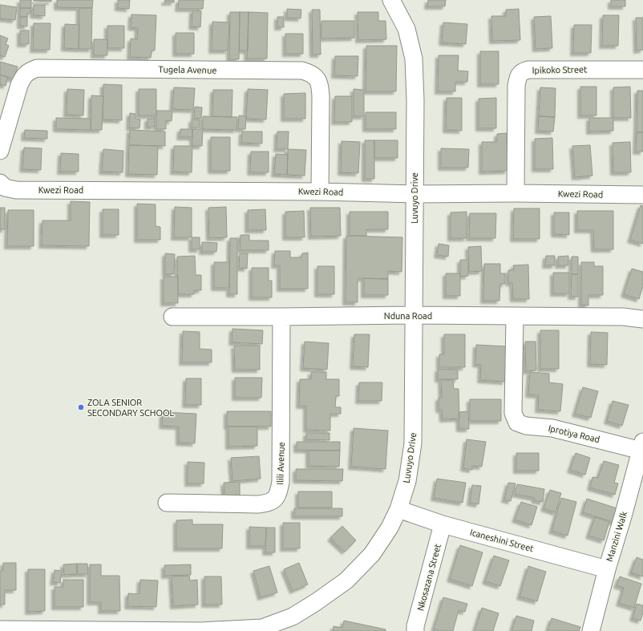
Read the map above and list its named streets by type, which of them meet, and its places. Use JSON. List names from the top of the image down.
{
  "streets": {
    "street": [
      "Tugela Avenue",
      "Ipikoko Street",
      "Kwezi Road",
      "Luvuyo Drive",
      "Nduna Road",
      "Iprotiya Road",
      "Ilili Avenue",
      "Manzini Walk",
      "Icaneshini Street",
      "Nkosazana Street"
    ]
  },
  "crossings": [
    ["Tugela Avenue", "Kwezi Road"],
    ["Ipikoko Street", "Kwezi Road"],
    ["Kwezi Road", "Luvuyo Drive"],
    ["Luvuyo Drive", "Nduna Road"],
    ["Luvuyo Drive", "Icaneshini Street"],
    ["Nduna Road", "Iprotiya Road"],
    ["Nduna Road", "Ilili Avenue"],
    ["Iprotiya Road", "Manzini Walk"],
    ["Manzini Walk", "Icaneshini Street"],
    ["Icaneshini Street", "Nkosazana Street"]
  ],
  "places": ["ZOLA SENIOR SECONDARY SCHOOL"]
}
